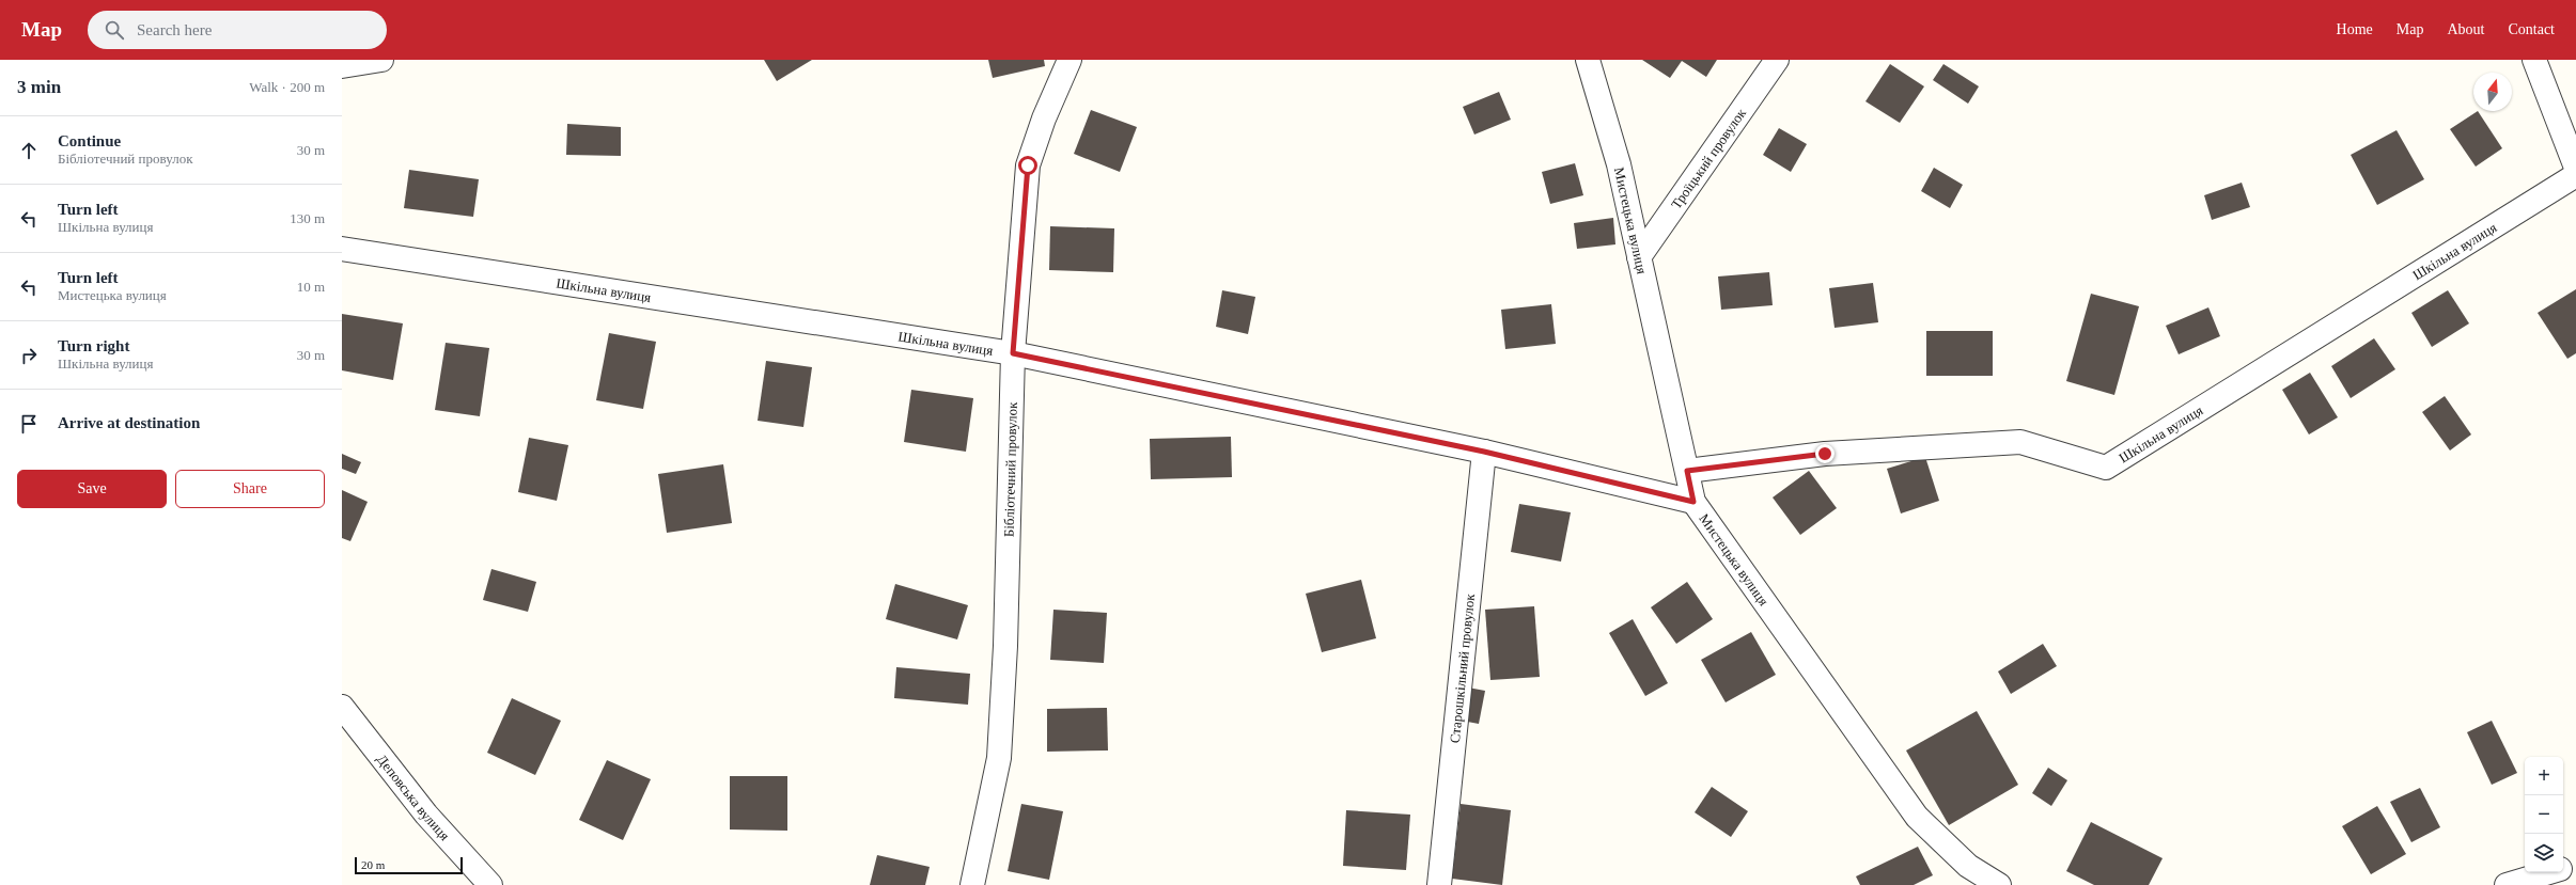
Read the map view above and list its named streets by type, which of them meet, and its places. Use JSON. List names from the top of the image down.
{
  "streets": {
    "street": [
      "Троїцький провулок",
      "Мистецька вулиця",
      "Шкільна вулиця",
      "Бібліотечний провулок",
      "Старошкільний провулок",
      "Деповська вулиця"
    ]
  },
  "crossings": [
    ["Троїцький провулок", "Мистецька вулиця"],
    ["Мистецька вулиця", "Шкільна вулиця"],
    ["Шкільна вулиця", "Бібліотечний провулок"],
    ["Шкільна вулиця", "Старошкільний провулок"]
  ],
  "scale_bar": "20 m",
  "north": "top",
  "page": {
    "header": "Map",
    "search": "Search here",
    "nav": [
      "Home",
      "Map",
      "About",
      "Contact"
    ],
    "heading": ["3 min", "Walk · 200 m"],
    "list": [
      ["Continue", "Бібліотечний провулок", "30 m"],
      ["Turn left", "Шкільна вулиця", "130 m"],
      ["Turn left", "Мистецька вулиця", "10 m"],
      ["Turn right", "Шкільна вулиця", "30 m"],
      "Arrive at destination"
    ],
    "buttons": ["Save", "Share"],
    "map_buttons": ["+", "−"],
    "scale": "20 m"
  }
}
